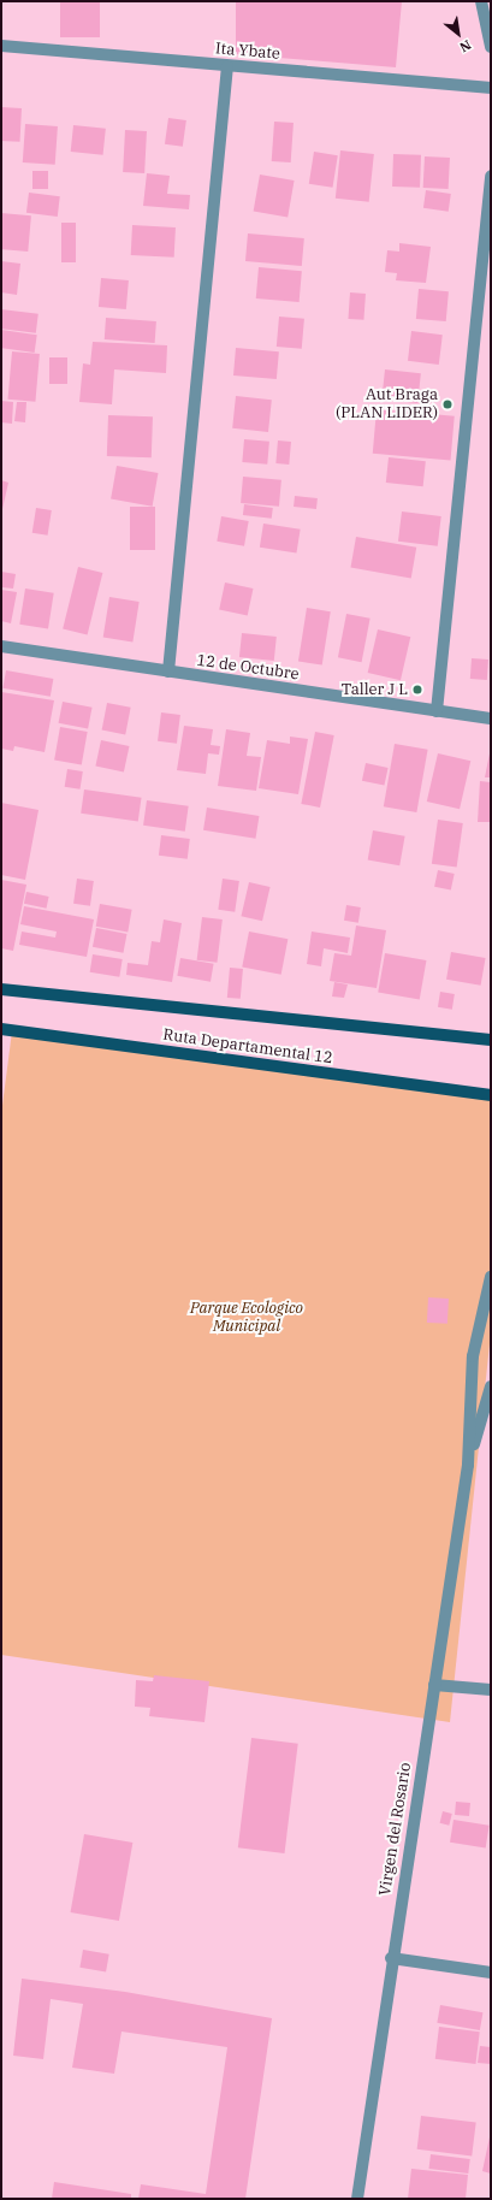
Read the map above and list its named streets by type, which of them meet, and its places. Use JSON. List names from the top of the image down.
{
  "streets": {
    "main road": ["Ruta Departamental 12"],
    "street": ["Ita Ybate", "12 de Octubre", "Virgen del Rosario"]
  },
  "parks": ["Parque Ecologico Municipal"],
  "places": ["Aut Braga (PLAN LIDER)", "Taller J L"],
  "north": "bottom right"
}
